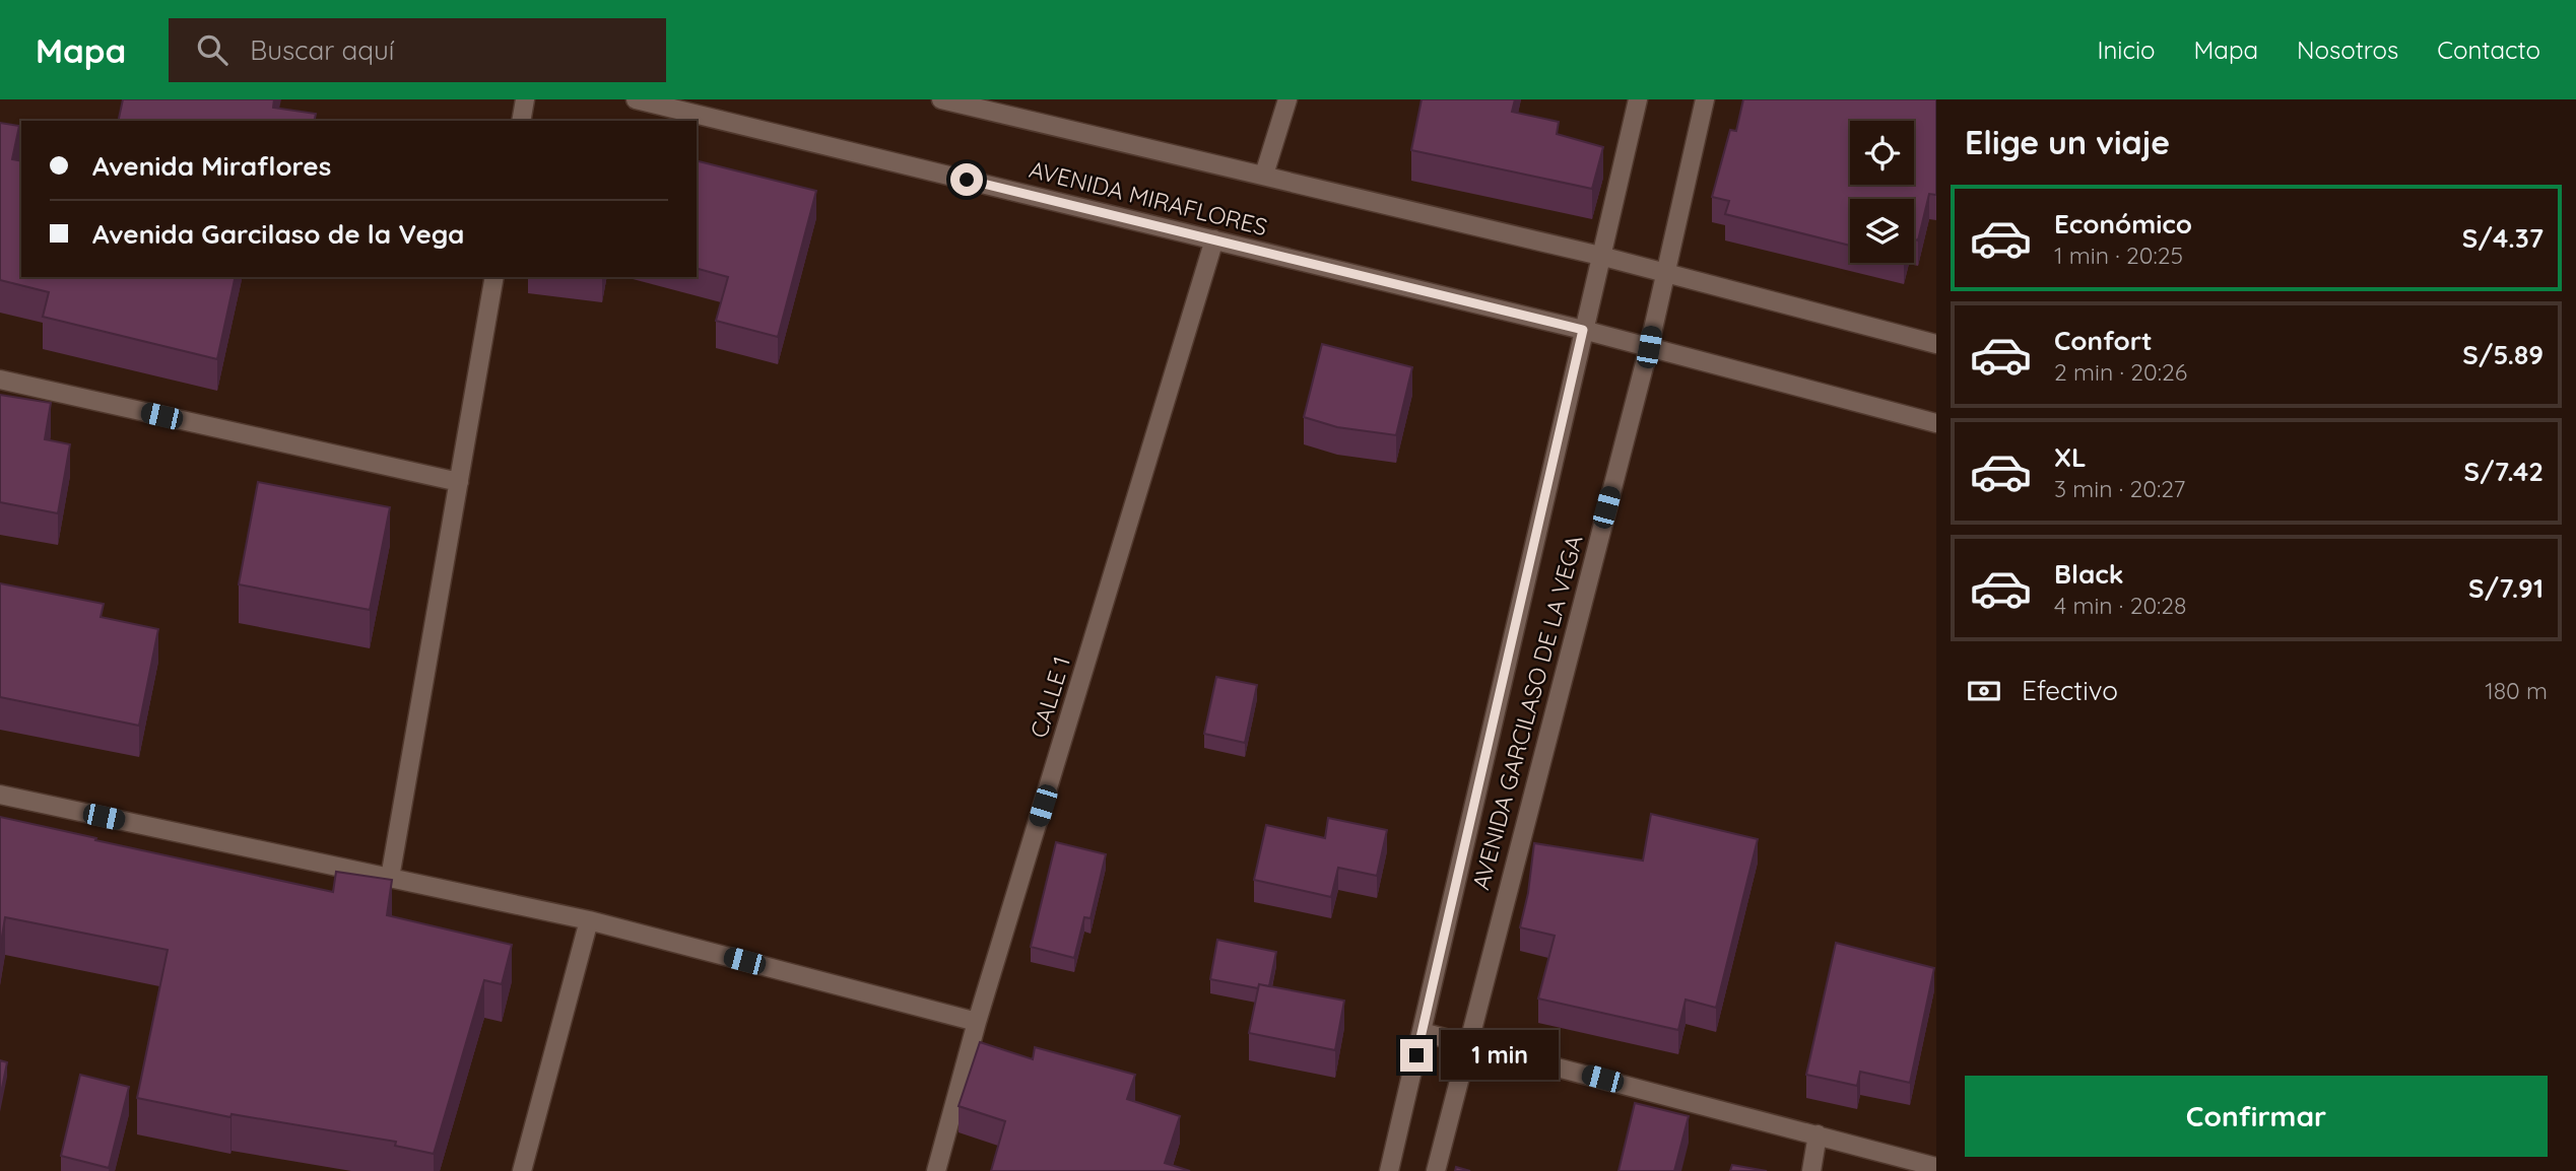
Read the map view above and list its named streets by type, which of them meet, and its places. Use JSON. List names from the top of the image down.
{
  "streets": {
    "street": ["AVENIDA MIRAFLORES", "CALLE 1", "AVENIDA GARCILASO DE LA VEGA"]
  },
  "crossings": [
    ["AVENIDA MIRAFLORES", "CALLE 1"],
    ["AVENIDA MIRAFLORES", "AVENIDA GARCILASO DE LA VEGA"]
  ],
  "page": {
    "header": "Mapa",
    "search": "Buscar aquí",
    "nav": [
      "Inicio",
      "Mapa",
      "Nosotros",
      "Contacto"
    ],
    "heading": "Elige un viaje",
    "banner": ["Avenida Miraflores", "Avenida Garcilaso de la Vega"],
    "list": [
      {
        "name": "Económico",
        "note": "1 min · 20:25",
        "value": "S/4.37"
      },
      {
        "name": "Confort",
        "note": "2 min · 20:26",
        "value": "S/5.89"
      },
      {
        "name": "XL",
        "note": "3 min · 20:27",
        "value": "S/7.42"
      },
      {
        "name": "Black",
        "note": "4 min · 20:28",
        "value": "S/7.91"
      }
    ],
    "pay": ["Efectivo", "180 m"],
    "bubble": "1 min",
    "buttons": "Confirmar"
  }
}
